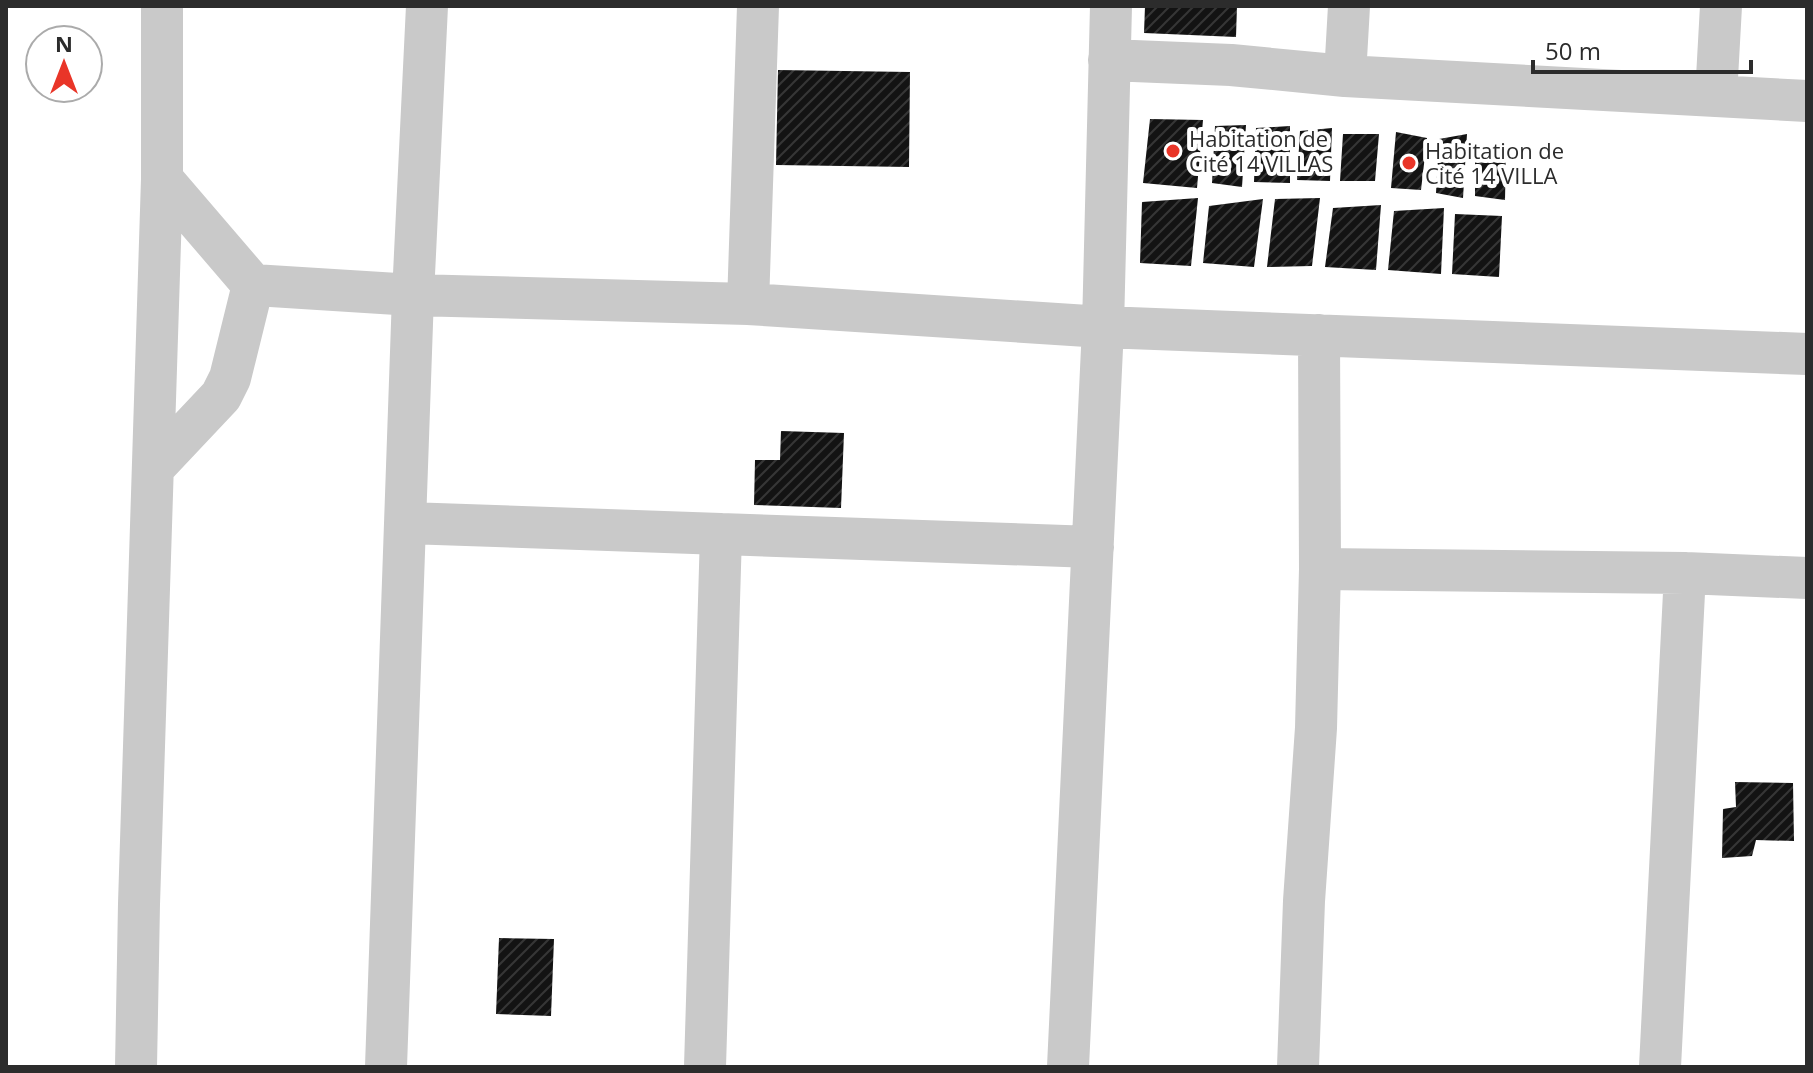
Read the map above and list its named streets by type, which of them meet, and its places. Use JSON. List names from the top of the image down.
{
  "places": ["Habitation de Cité 14 VILLAS", "Habitation de Cité 14 VILLA"],
  "scale_bar": "50 m",
  "north": "top"
}
